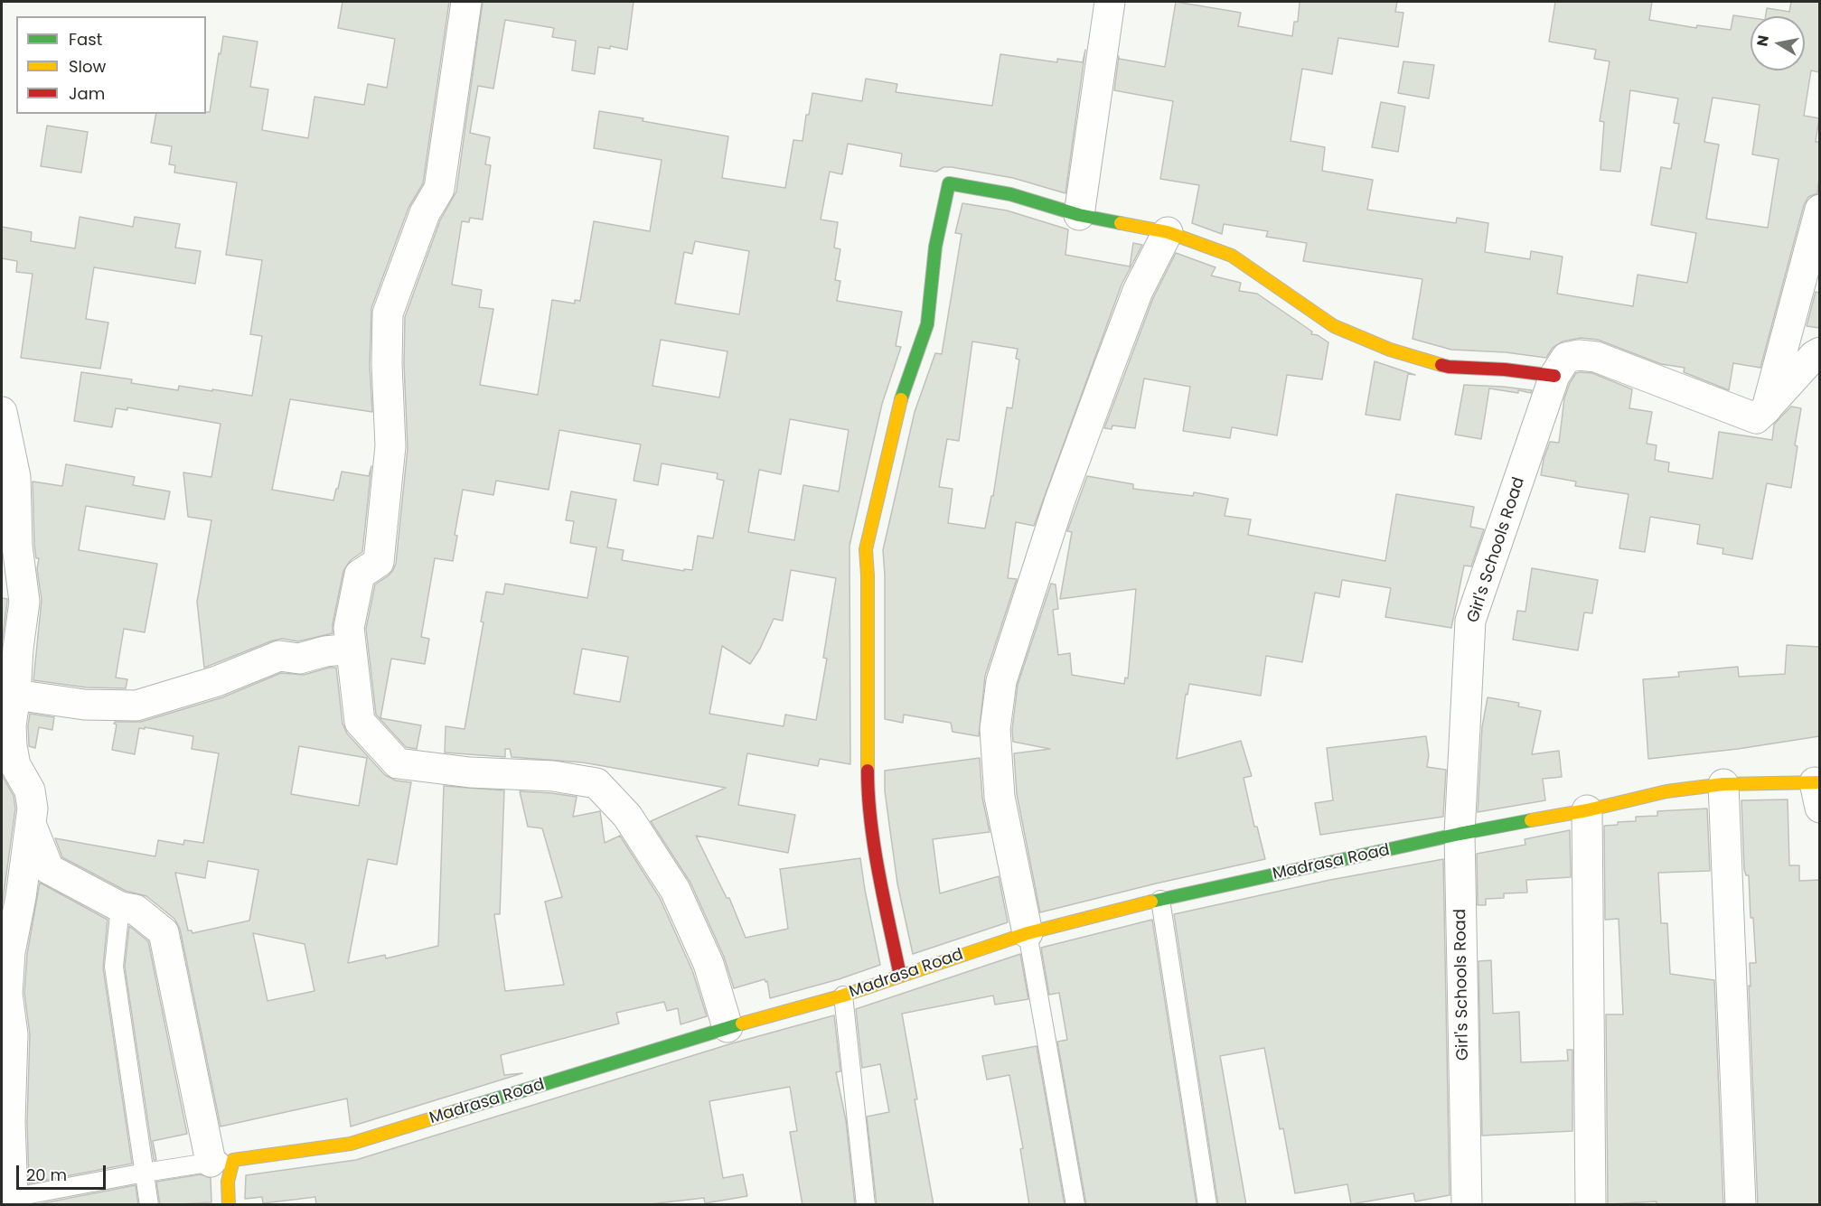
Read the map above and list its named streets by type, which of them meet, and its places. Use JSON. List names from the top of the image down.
{
  "streets": {
    "street": ["Girl's Schools Road", "Madrasa Road"]
  },
  "crossings": [
    ["Girl's Schools Road", "Madrasa Road"]
  ],
  "legend": ["Fast", "Slow", "Jam"],
  "scale_bar": "20 m",
  "north": "left"
}
